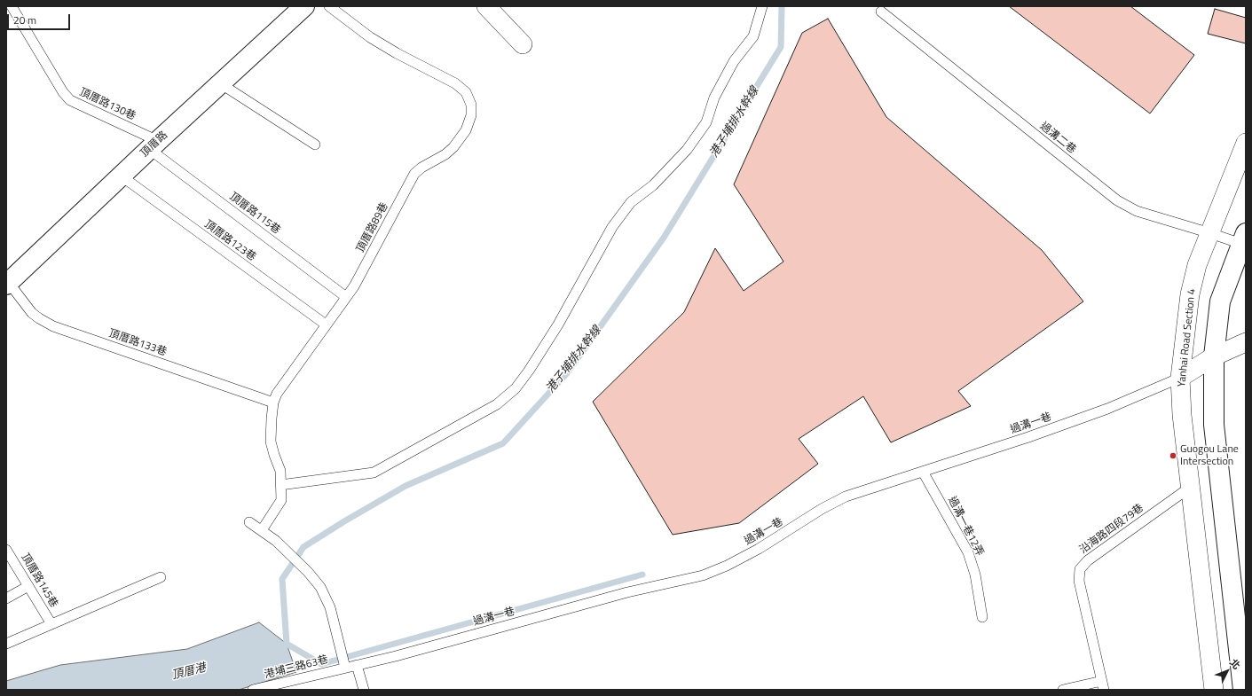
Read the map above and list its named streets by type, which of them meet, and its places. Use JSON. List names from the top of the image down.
{
  "streets": {
    "main road": ["頂厝路"],
    "street": ["Yanhai Road Section 4"],
    "lane": [
      "頂厝路130巷",
      "過溝二巷",
      "頂厝路115巷",
      "頂厝路89巷",
      "頂厝路123巷",
      "頂厝路133巷",
      "過溝一巷",
      "過溝一巷12弄",
      "沿海路四段79巷",
      "頂厝路145巷",
      "港埔三路63巷"
    ]
  },
  "crossings": [
    ["頂厝路130巷", "頂厝路"],
    ["頂厝路130巷", "頂厝路115巷"],
    ["過溝二巷", "Yanhai Road Section 4"],
    ["頂厝路", "頂厝路115巷"],
    ["頂厝路", "頂厝路123巷"],
    ["頂厝路", "頂厝路133巷"],
    ["頂厝路115巷", "頂厝路89巷"],
    ["頂厝路89巷", "頂厝路123巷"],
    ["頂厝路89巷", "頂厝路133巷"],
    ["Yanhai Road Section 4", "過溝一巷"],
    ["Yanhai Road Section 4", "沿海路四段79巷"],
    ["過溝一巷", "過溝一巷12弄"],
    ["過溝一巷", "港埔三路63巷"]
  ],
  "water": ["港子埔排水幹線", "頂厝港"],
  "places": ["Guogou Lane Intersection"],
  "scale_bar": "20 m",
  "north": "top right"
}
